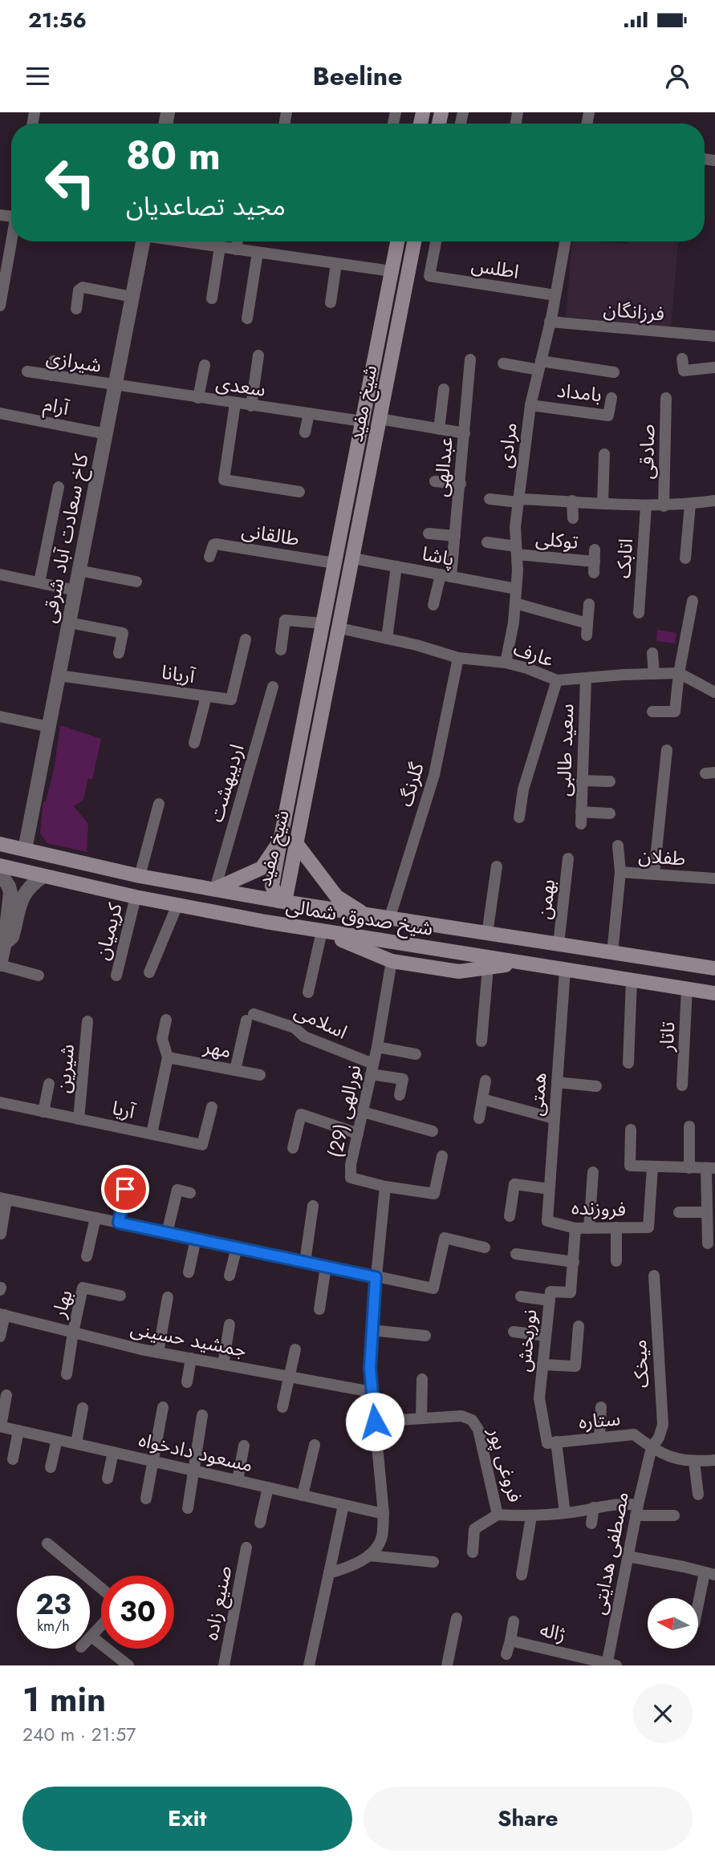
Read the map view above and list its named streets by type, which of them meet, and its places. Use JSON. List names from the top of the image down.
{
  "streets": {
    "main road": ["شیخ مفید", "شیخ صدوق شمالی"],
    "street": [
      "اطلس",
      "فرزانگان",
      "شیرازی",
      "سعدی",
      "بامداد",
      "آرام",
      "مرادی",
      "صادقی",
      "عبدالهی",
      "طالقانی",
      "کاخ سعادت آباد شرقی",
      "توکلی",
      "پاشا",
      "اتابک",
      "عارف",
      "آریانا",
      "سعید طالبی",
      "اردیبهشت",
      "گلرنگ",
      "طفلان",
      "بهمن",
      "کریمیان",
      "اسلامی",
      "تاتار",
      "مهر",
      "شیرین",
      "همتی",
      "آریا",
      "نورالهی (29)",
      "فروزنده",
      "بهار",
      "جمشید حسینی",
      "نوربخش",
      "میخک",
      "ستاره",
      "مسعود دادخواه",
      "فروغی پور",
      "مصطفی هدایتی",
      "صنیع زاده",
      "ژاله"
    ]
  },
  "crossings": [
    ["اطلس", "مرادی"],
    ["فرزانگان", "مرادی"],
    ["شیرازی", "سعدی"],
    ["شیرازی", "کاخ سعادت آباد شرقی"],
    ["سعدی", "شیخ مفید"],
    ["سعدی", "کاخ سعادت آباد شرقی"],
    ["بامداد", "مرادی"],
    ["شیخ مفید", "طالقانی"],
    ["شیخ مفید", "پاشا"],
    ["شیخ مفید", "عارف"],
    ["شیخ مفید", "شیخ صدوق شمالی"],
    ["آرام", "کاخ سعادت آباد شرقی"],
    ["مرادی", "توکلی"],
    ["مرادی", "پاشا"],
    ["مرادی", "عارف"],
    ["عبدالهی", "پاشا"],
    ["کاخ سعادت آباد شرقی", "آریانا"],
    ["کاخ سعادت آباد شرقی", "شیخ صدوق شمالی"],
    ["عارف", "سعید طالبی"],
    ["عارف", "گلرنگ"],
    ["اردیبهشت", "شیخ صدوق شمالی"],
    ["گلرنگ", "شیخ صدوق شمالی"],
    ["طفلان", "شیخ صدوق شمالی"],
    ["بهمن", "شیخ صدوق شمالی"],
    ["شیخ صدوق شمالی", "کریمیان"],
    ["شیخ صدوق شمالی", "تاتار"],
    ["شیخ صدوق شمالی", "همتی"],
    ["اسلامی", "مهر"],
    ["اسلامی", "نورالهی (29)"],
    ["شیرین", "آریا"],
    ["همتی", "فروزنده"],
    ["فروزنده", "نوربخش"],
    ["بهار", "جمشید حسینی"],
    ["نوربخش", "ستاره"],
    ["نوربخش", "فروغی پور"],
    ["میخک", "ستاره"],
    ["میخک", "مصطفی هدایتی"],
    ["ستاره", "مصطفی هدایتی"],
    ["فروغی پور", "مصطفی هدایتی"],
    ["مصطفی هدایتی", "ژاله"]
  ],
  "north": "left",
  "page": {
    "status": "21:56",
    "header": "Beeline",
    "turn": ["80 m", "مجید تصاعدیان"],
    "speed": "23 km/h",
    "limit": "30",
    "heading": ["1 min", "240 m · 21:57"],
    "buttons": ["Exit", "Share"]
  }
}
